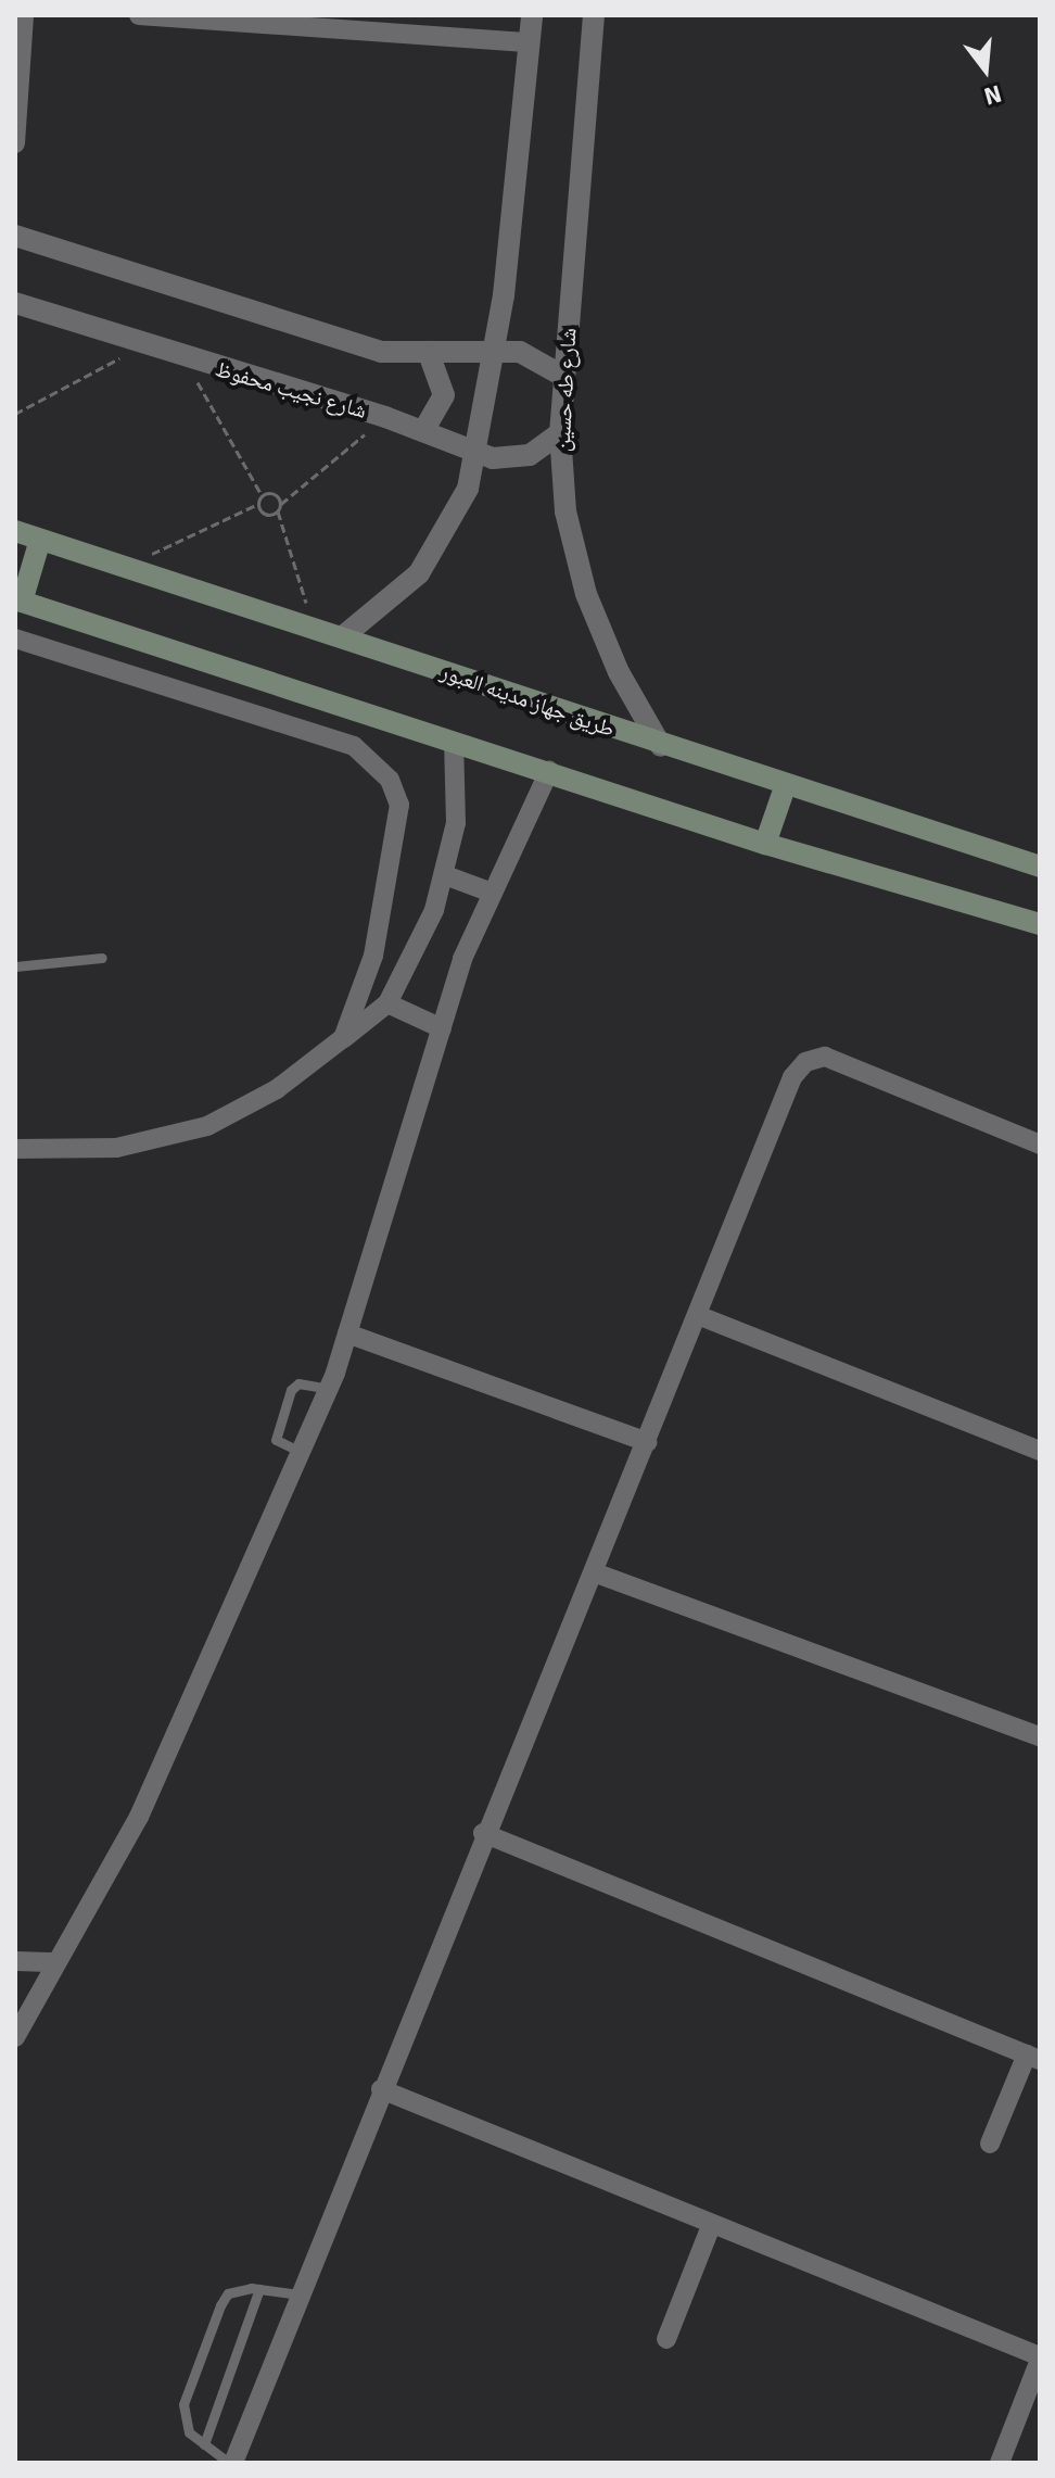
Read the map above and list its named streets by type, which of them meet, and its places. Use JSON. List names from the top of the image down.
{
  "streets": {
    "main road": ["طريق جهاز مدينه العبور"],
    "street": ["شارع نجيب محفوظ", "شارع طه حسين"]
  },
  "crossings": [
    ["شارع نجيب محفوظ", "شارع طه حسين"],
    ["شارع طه حسين", "طريق جهاز مدينه العبور"]
  ],
  "north": "bottom"
}
